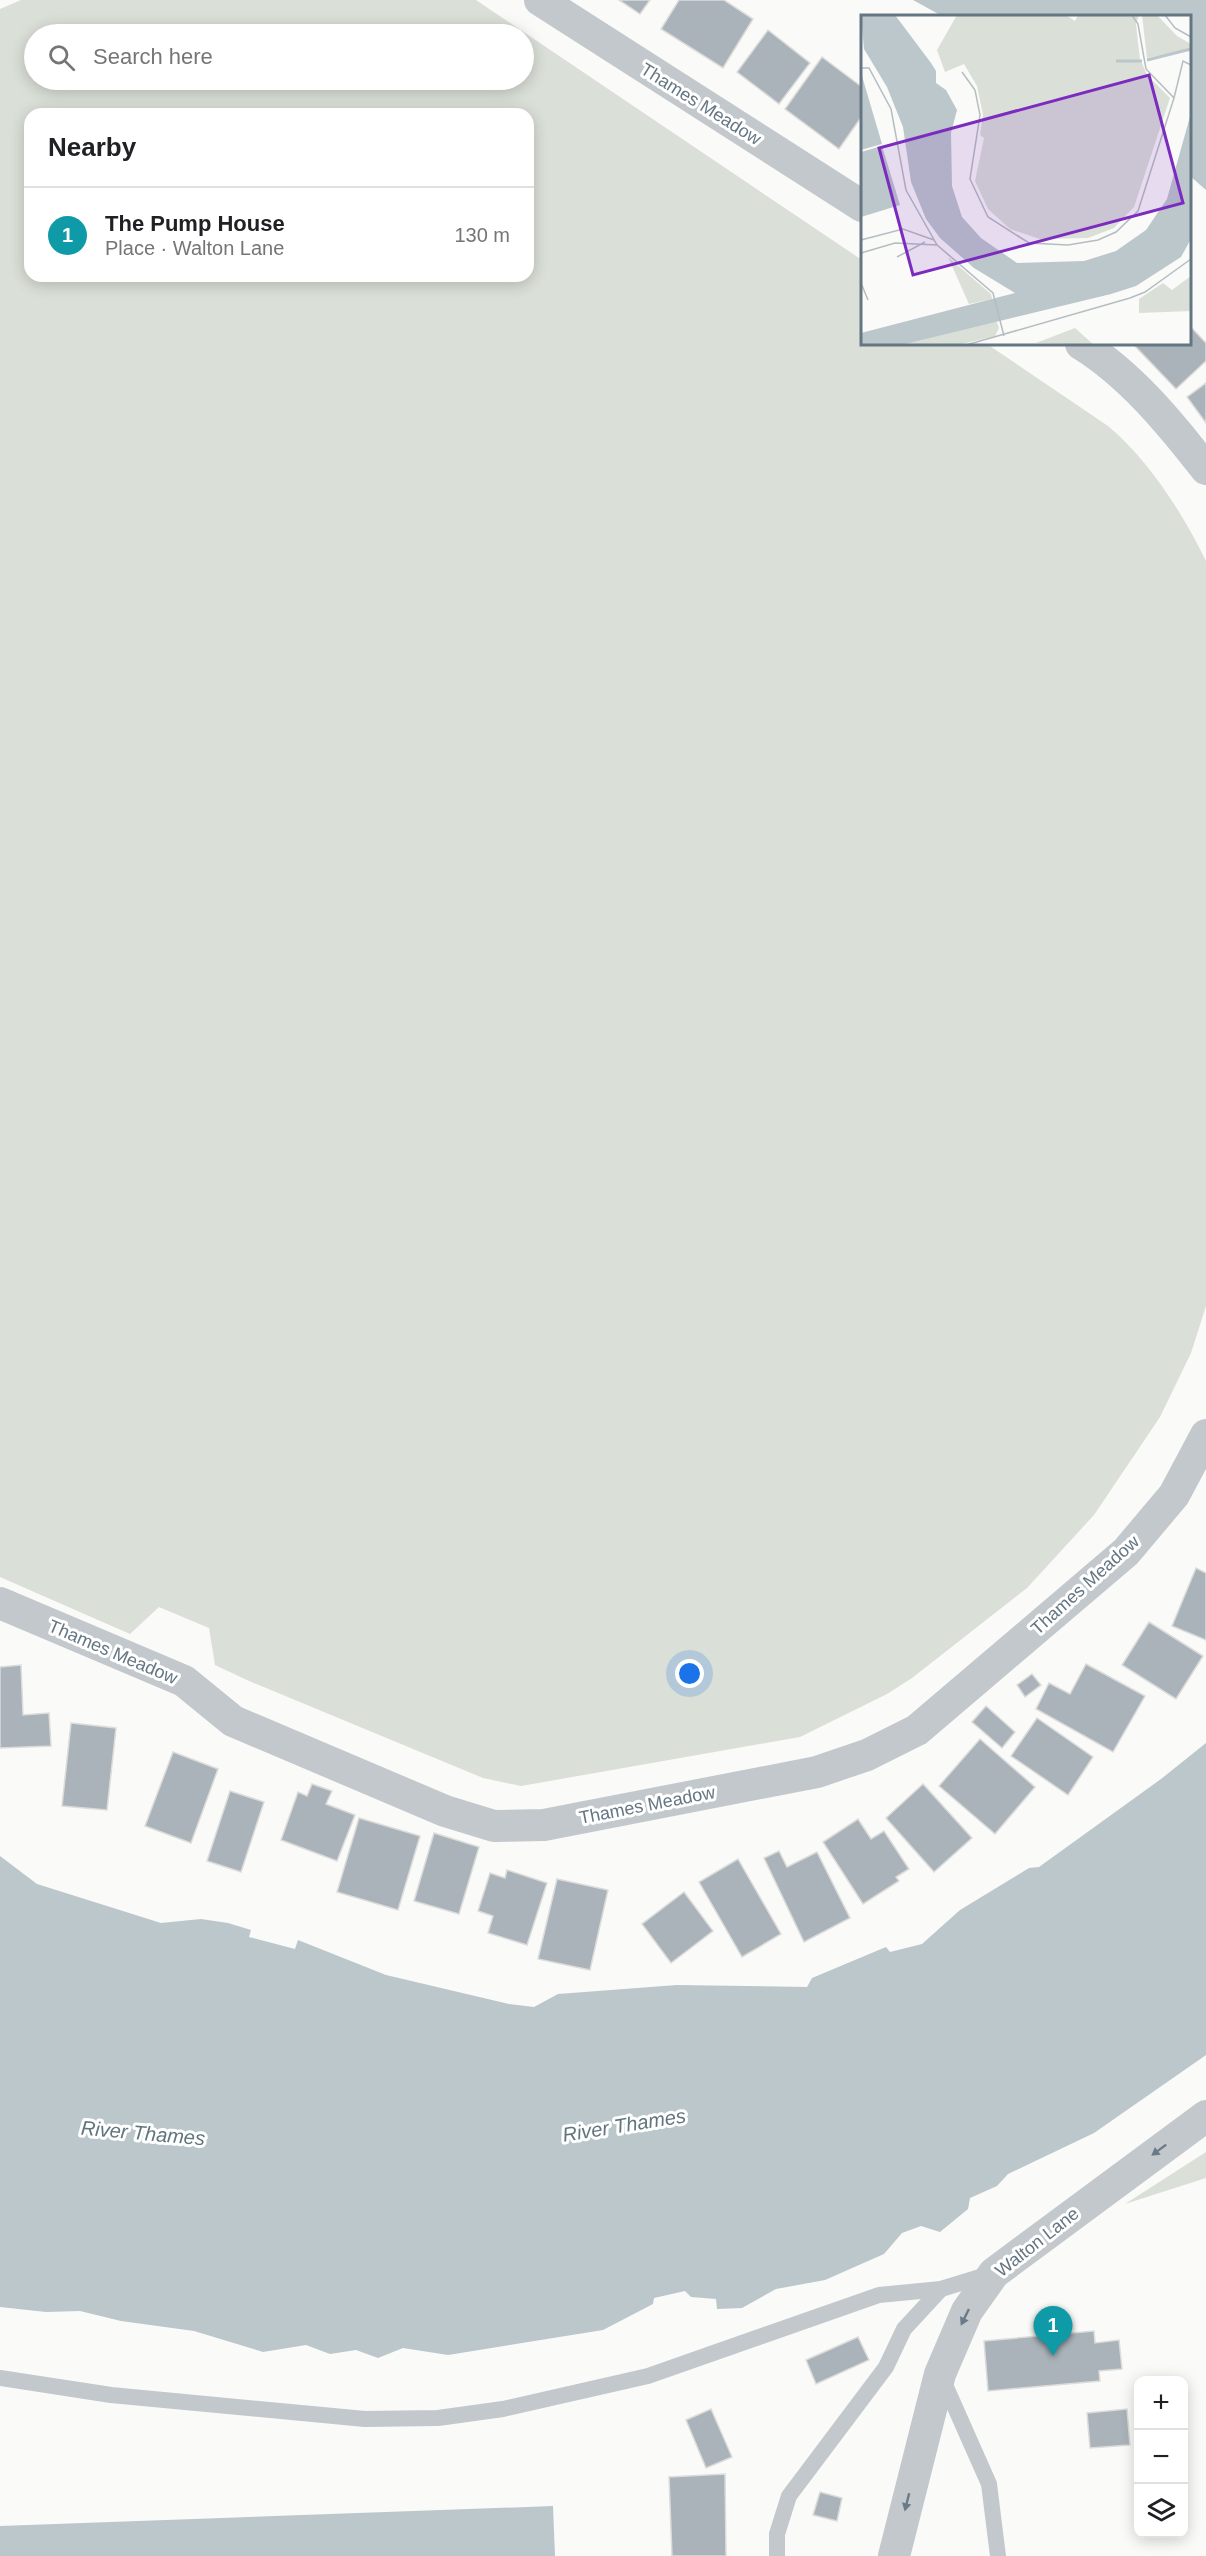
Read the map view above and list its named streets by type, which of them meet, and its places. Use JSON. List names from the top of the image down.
{
  "streets": {
    "street": ["Thames Meadow", "Walton Lane"]
  },
  "one_way": ["Walton Lane"],
  "water": ["River Thames"],
  "page": {
    "search": "Search here",
    "heading": "Nearby",
    "list": [
      {
        "mark": "1",
        "name": "The Pump House",
        "note": "Place · Walton Lane",
        "value": "130 m"
      }
    ],
    "pins": "1",
    "map_buttons": ["+", "−"]
  }
}
